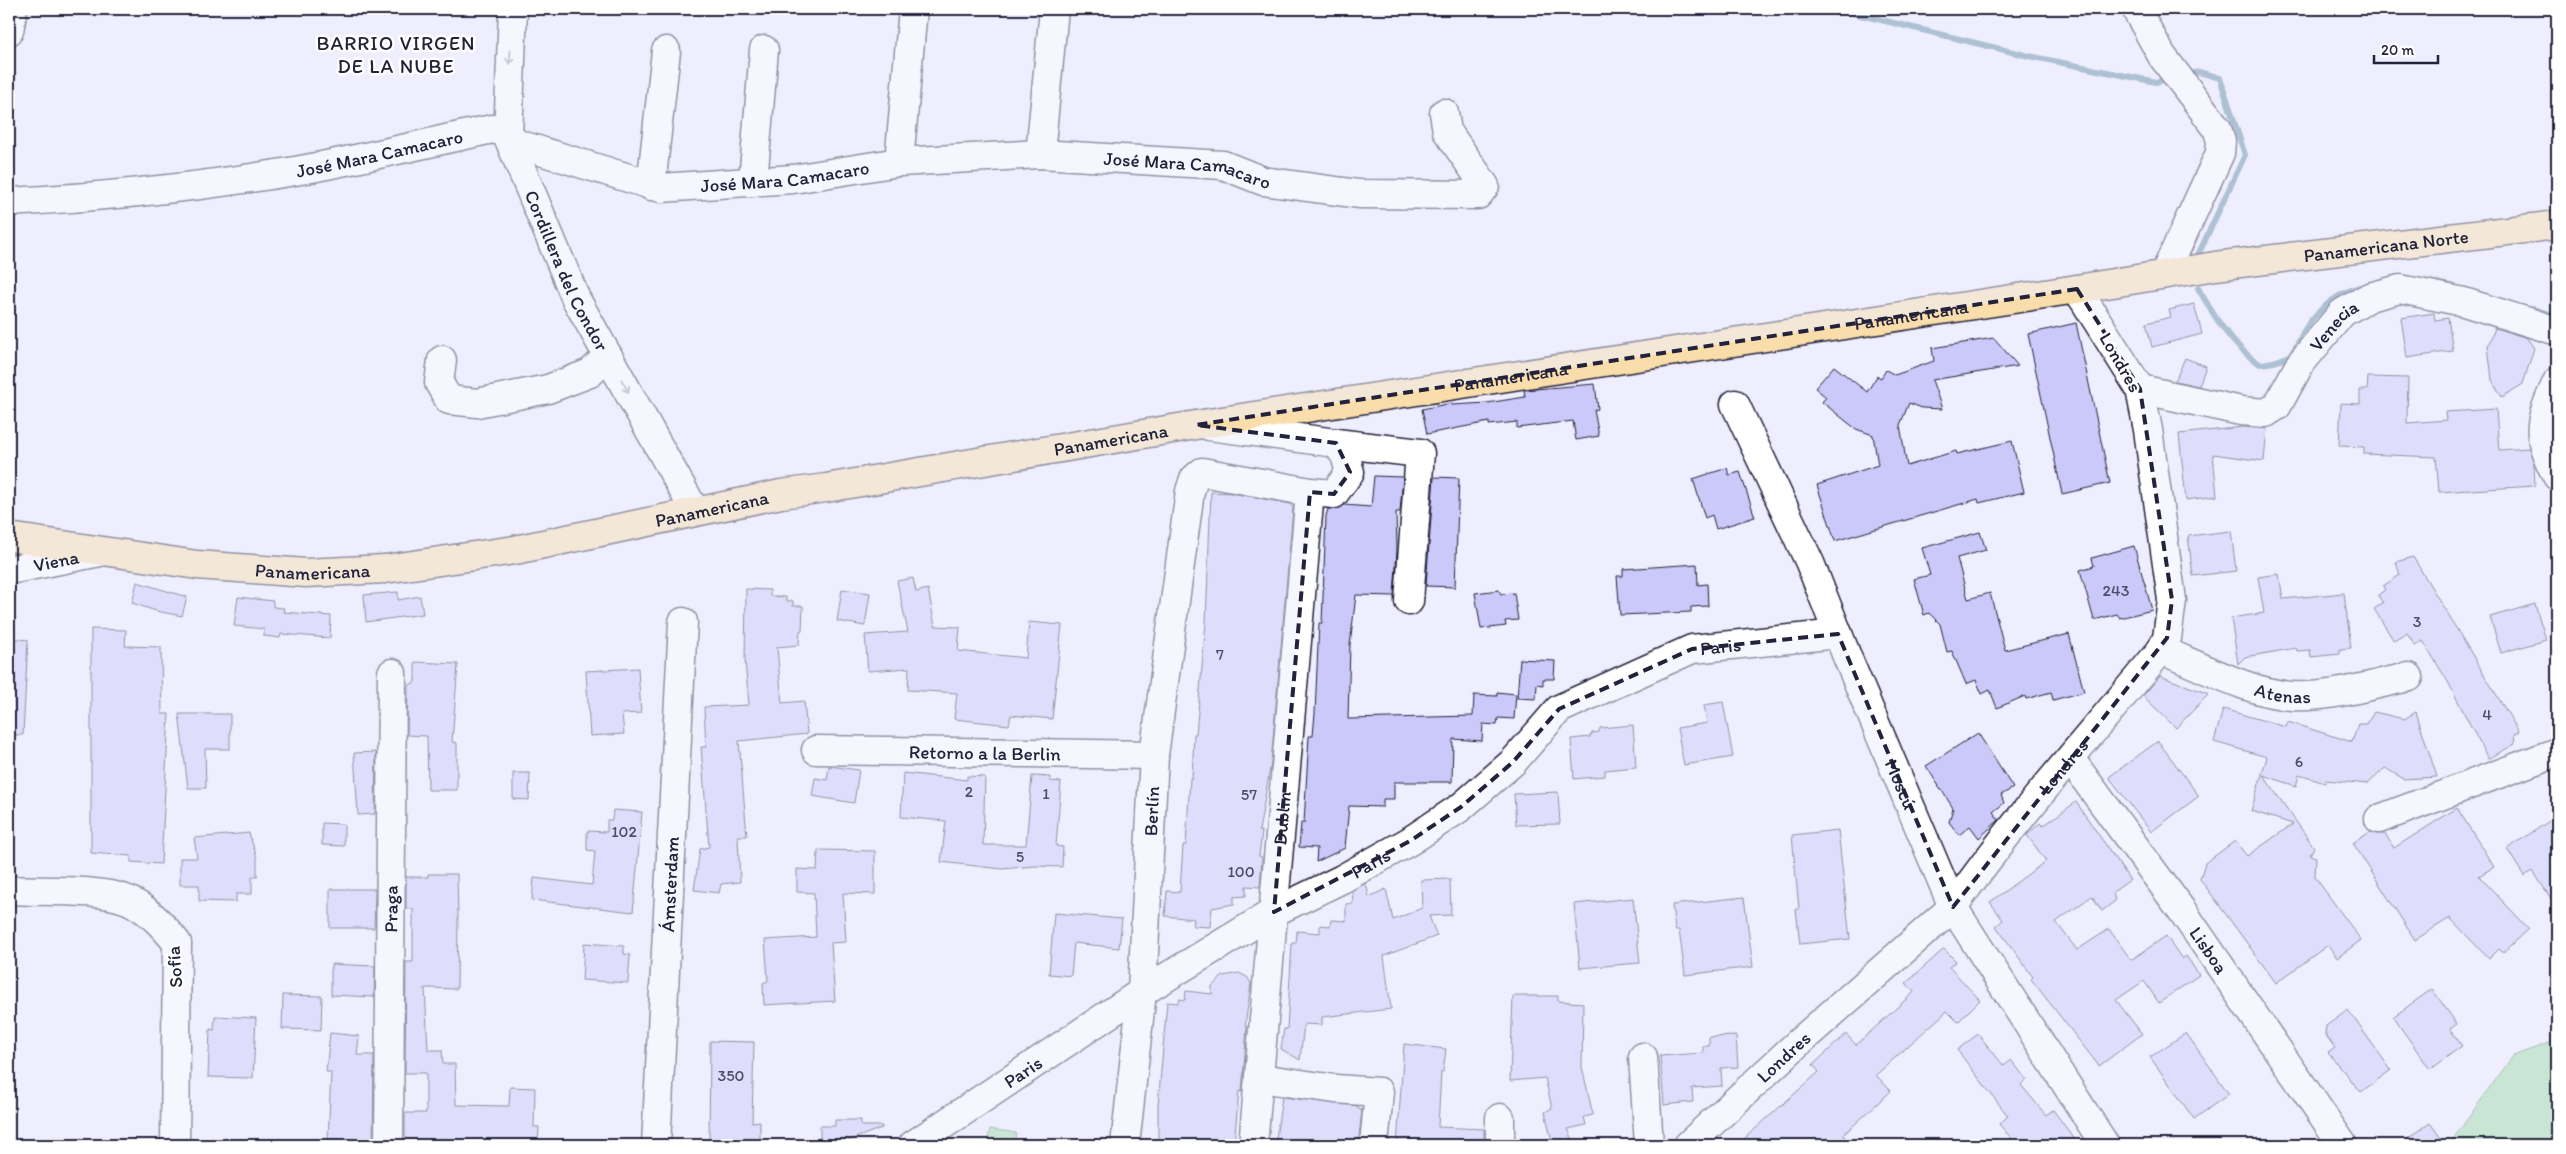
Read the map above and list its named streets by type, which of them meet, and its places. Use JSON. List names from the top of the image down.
{
  "streets": {
    "main road": ["Panamericana Norte", "Panamericana"],
    "street": [
      "José Mara Camacaro",
      "Cordillera del Condor",
      "Venecia",
      "Londres",
      "Viena",
      "Paris",
      "Atenas",
      "Retorno a la Berlin",
      "Moscú",
      "Berlín",
      "Dublin",
      "Ámsterdam",
      "Praga",
      "Lisboa",
      "Sofía"
    ]
  },
  "crossings": [
    ["José Mara Camacaro", "Cordillera del Condor"],
    ["Panamericana Norte", "Panamericana"],
    ["Cordillera del Condor", "Panamericana"],
    ["Panamericana", "Londres"],
    ["Panamericana", "Viena"],
    ["Venecia", "Londres"],
    ["Londres", "Atenas"],
    ["Londres", "Moscú"],
    ["Londres", "Lisboa"],
    ["Paris", "Moscú"],
    ["Paris", "Berlín"],
    ["Paris", "Dublin"],
    ["Retorno a la Berlin", "Berlín"],
    ["Berlín", "Dublin"]
  ],
  "one_way": ["Cordillera del Condor"],
  "districts": ["BARRIO VIRGEN DE LA NUBE"],
  "house_numbers": [
    "243",
    "3",
    "7",
    "4",
    "6",
    "2",
    "1",
    "57",
    "102",
    "5",
    "100",
    "350"
  ],
  "scale_bar": "20 m"
}
